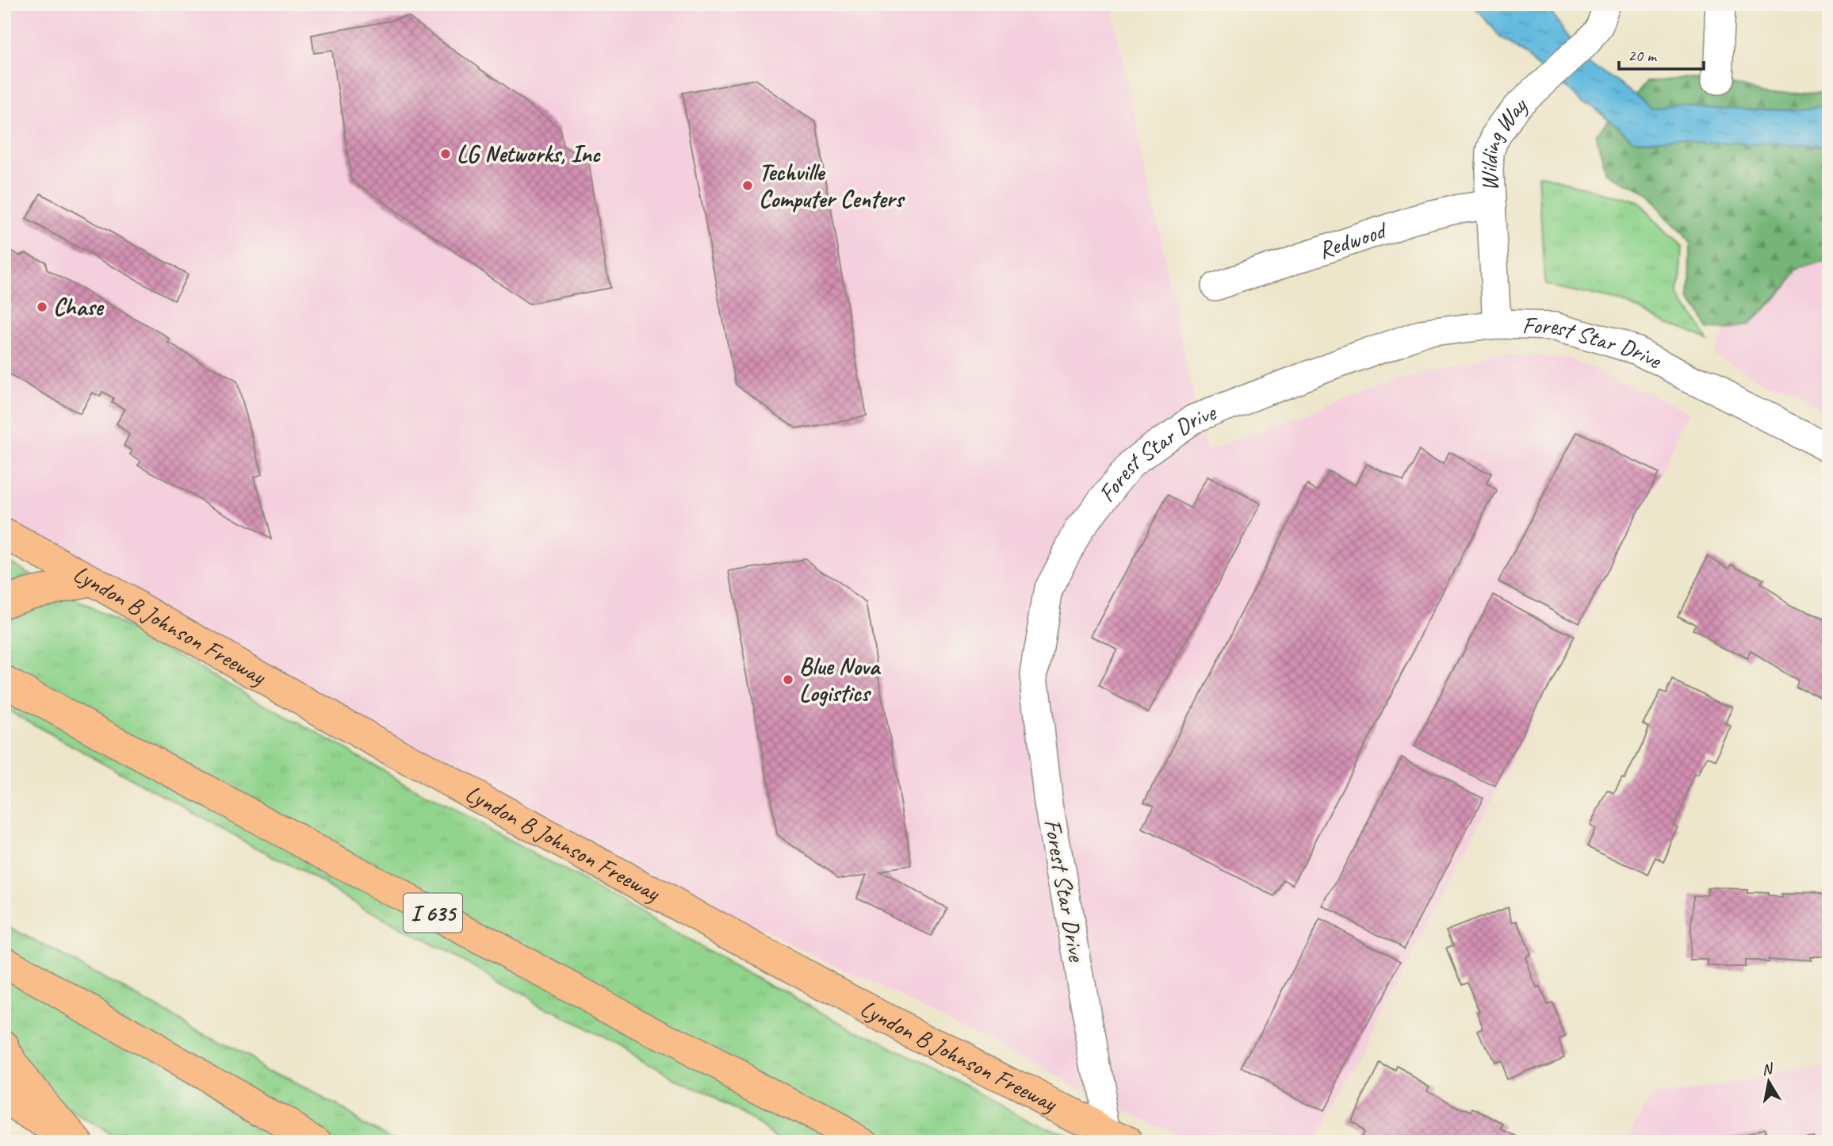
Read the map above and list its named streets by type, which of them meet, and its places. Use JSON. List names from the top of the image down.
{
  "streets": {
    "main road": ["Lyndon B Johnson Freeway", "I 635"],
    "street": ["Wilding Way", "Redwood", "Forest Star Drive"]
  },
  "crossings": [
    ["Wilding Way", "Redwood"],
    ["Wilding Way", "Forest Star Drive"],
    ["Forest Star Drive", "Lyndon B Johnson Freeway"]
  ],
  "places": [
    "LG Networks, Inc",
    "Techville Computer Centers",
    "Chase",
    "Blue Nova Logistics"
  ],
  "scale_bar": "20 m",
  "north": "top"
}
